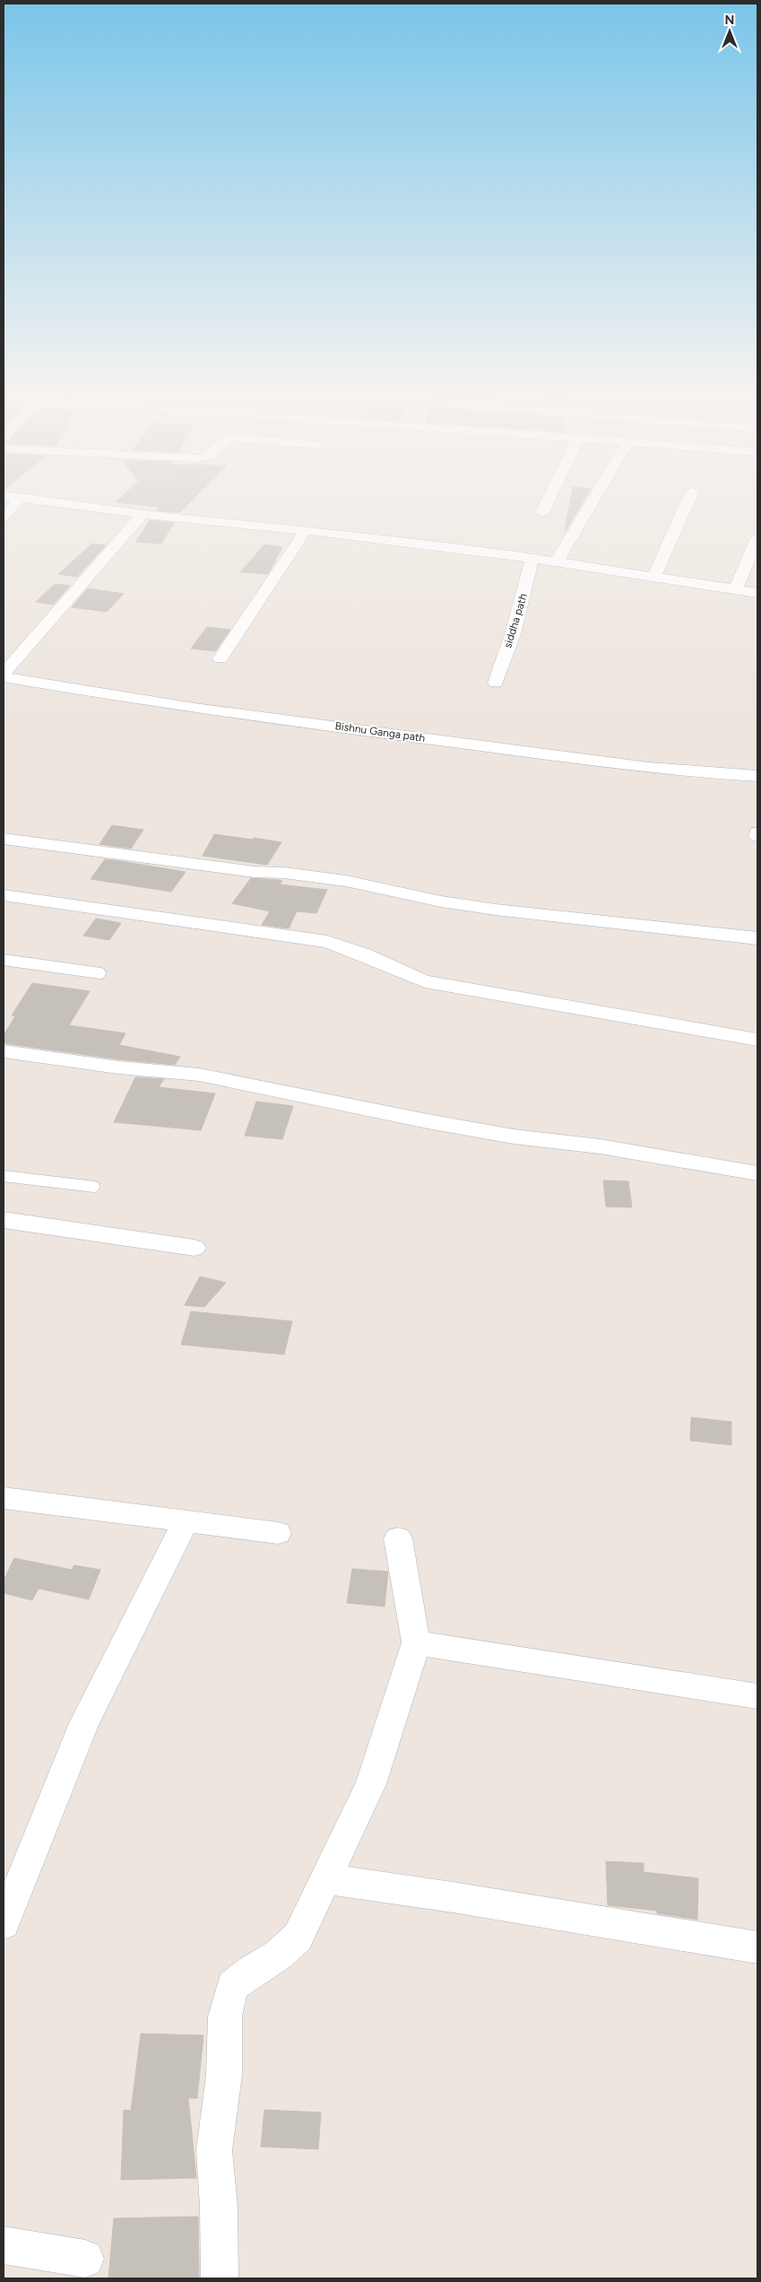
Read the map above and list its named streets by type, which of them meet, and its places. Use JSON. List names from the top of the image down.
{
  "streets": {
    "street": ["siddha path", "Bishnu Ganga path"]
  },
  "north": "top"
}
